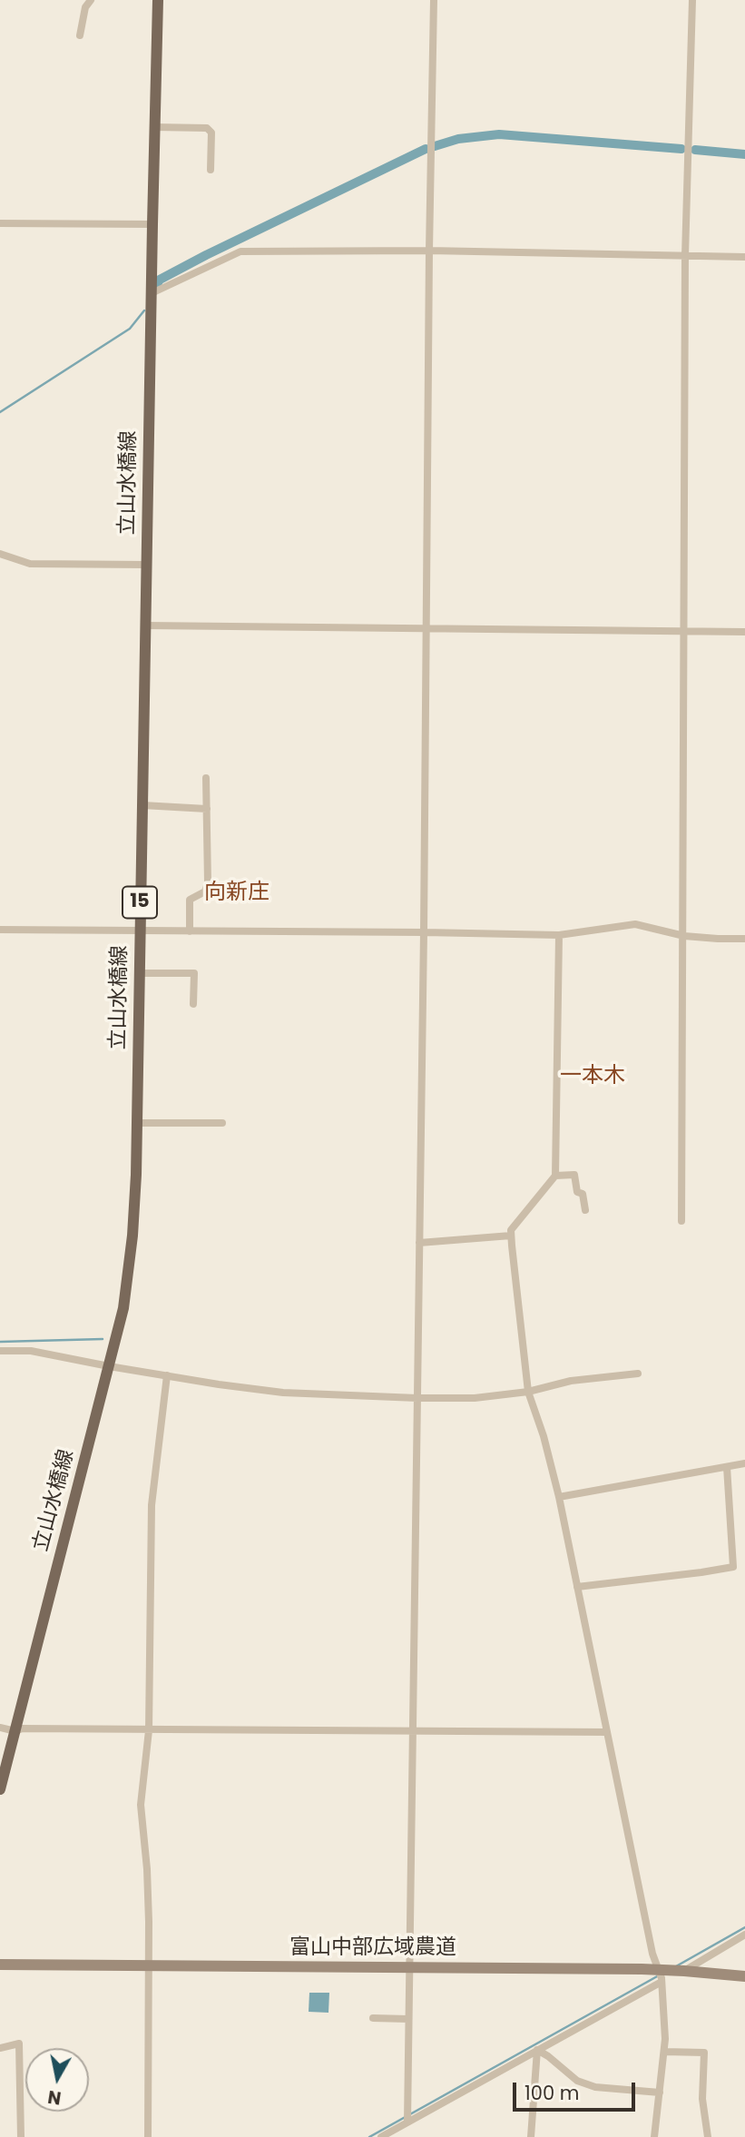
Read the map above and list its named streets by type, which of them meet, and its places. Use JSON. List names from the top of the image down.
{
  "streets": {
    "main road": ["立山水橋線", "15"],
    "street": ["富山中部広域農道"]
  },
  "districts": ["向新庄", "一本木"],
  "scale_bar": "100 m",
  "north": "bottom"
}
